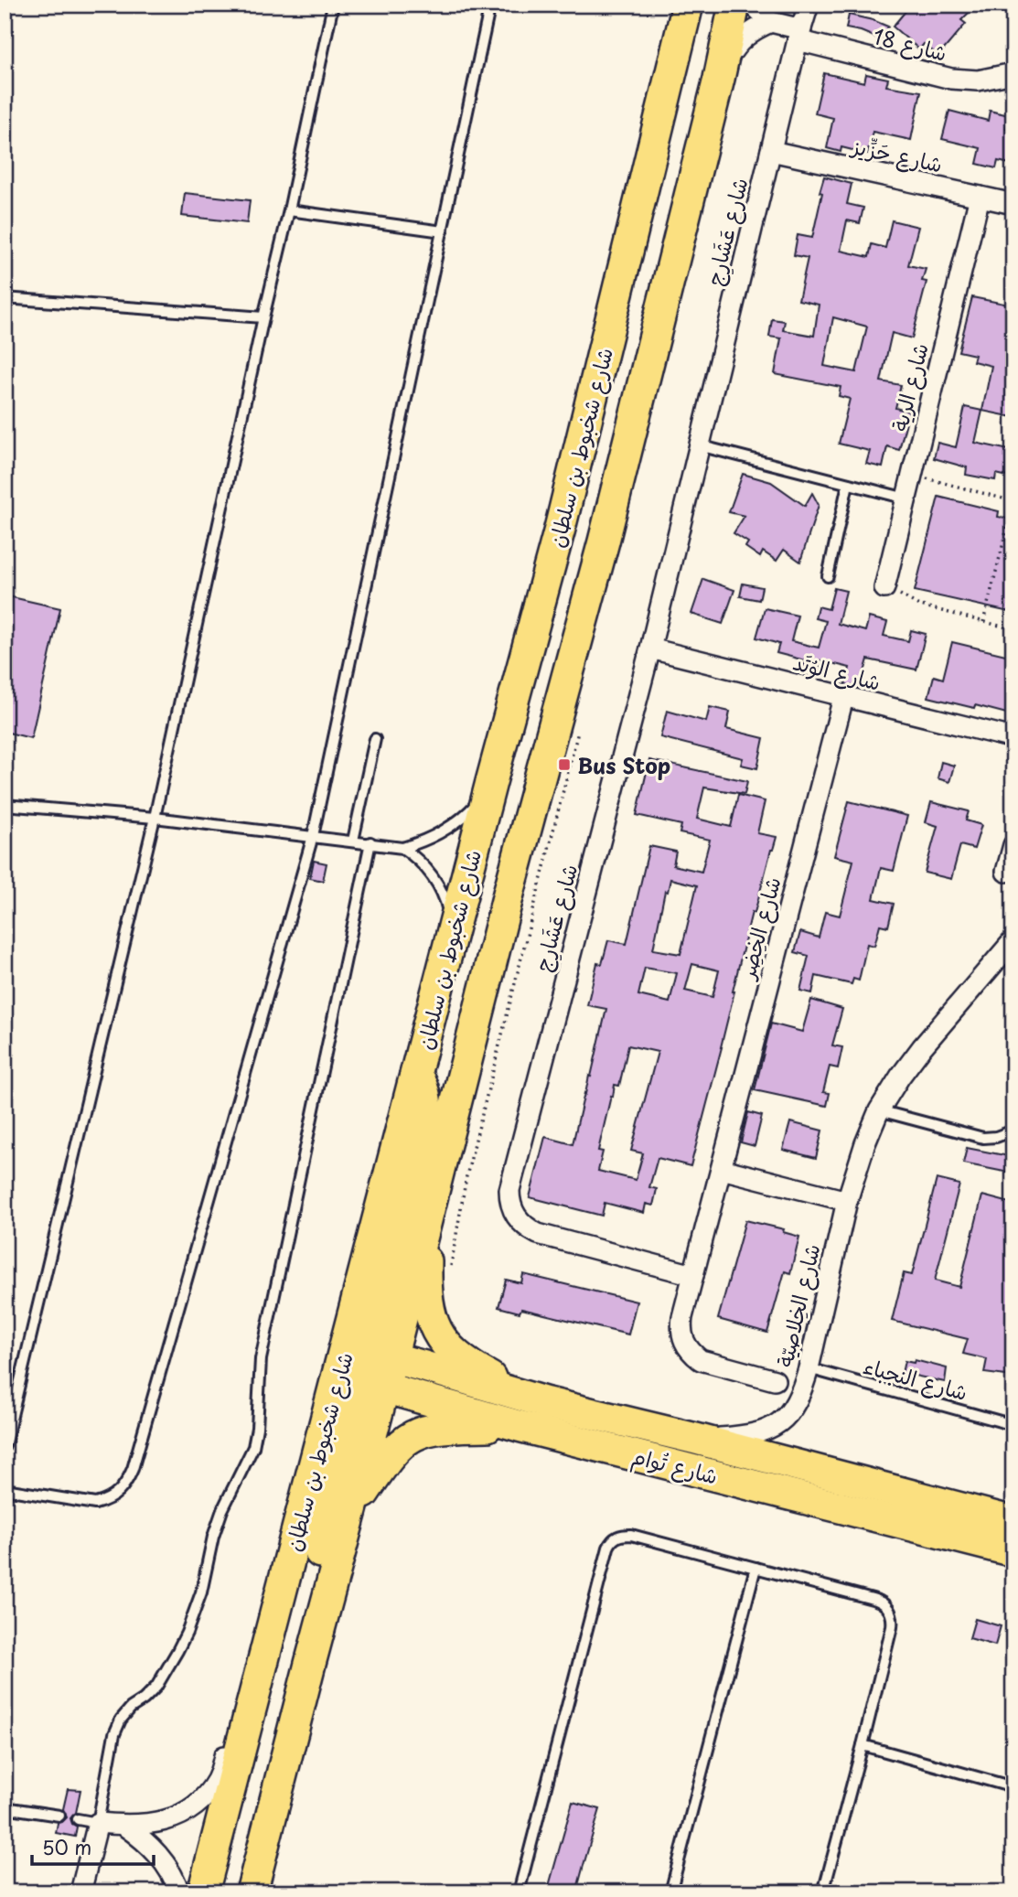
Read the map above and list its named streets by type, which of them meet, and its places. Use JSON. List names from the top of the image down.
{
  "streets": {
    "main road": ["شارع شخبوط بن سلطان", "شارع تُوام"],
    "street": [
      "شارع 18",
      "شارع حَزِّيز",
      "شارع عَشَارِج",
      "شارع الرية",
      "شارع الوُتَد",
      "شارع الخِضِر",
      "شارع الخِلاصيّة"
    ],
    "lane": ["شارع النجباء"]
  },
  "crossings": [
    ["شارع 18", "شارع عَشَارِج"],
    ["شارع حَزِّيز", "شارع عَشَارِج"],
    ["شارع حَزِّيز", "شارع الرية"],
    ["شارع عَشَارِج", "شارع الوُتَد"],
    ["شارع عَشَارِج", "شارع الخِضِر"],
    ["شارع شخبوط بن سلطان", "شارع تُوام"],
    ["شارع الوُتَد", "شارع الخِضِر"],
    ["شارع الخِلاصيّة", "شارع النجباء"],
    ["شارع الخِلاصيّة", "شارع تُوام"]
  ],
  "places": {
    "transit": ["Bus Stop"]
  },
  "scale_bar": "50 m"
}
